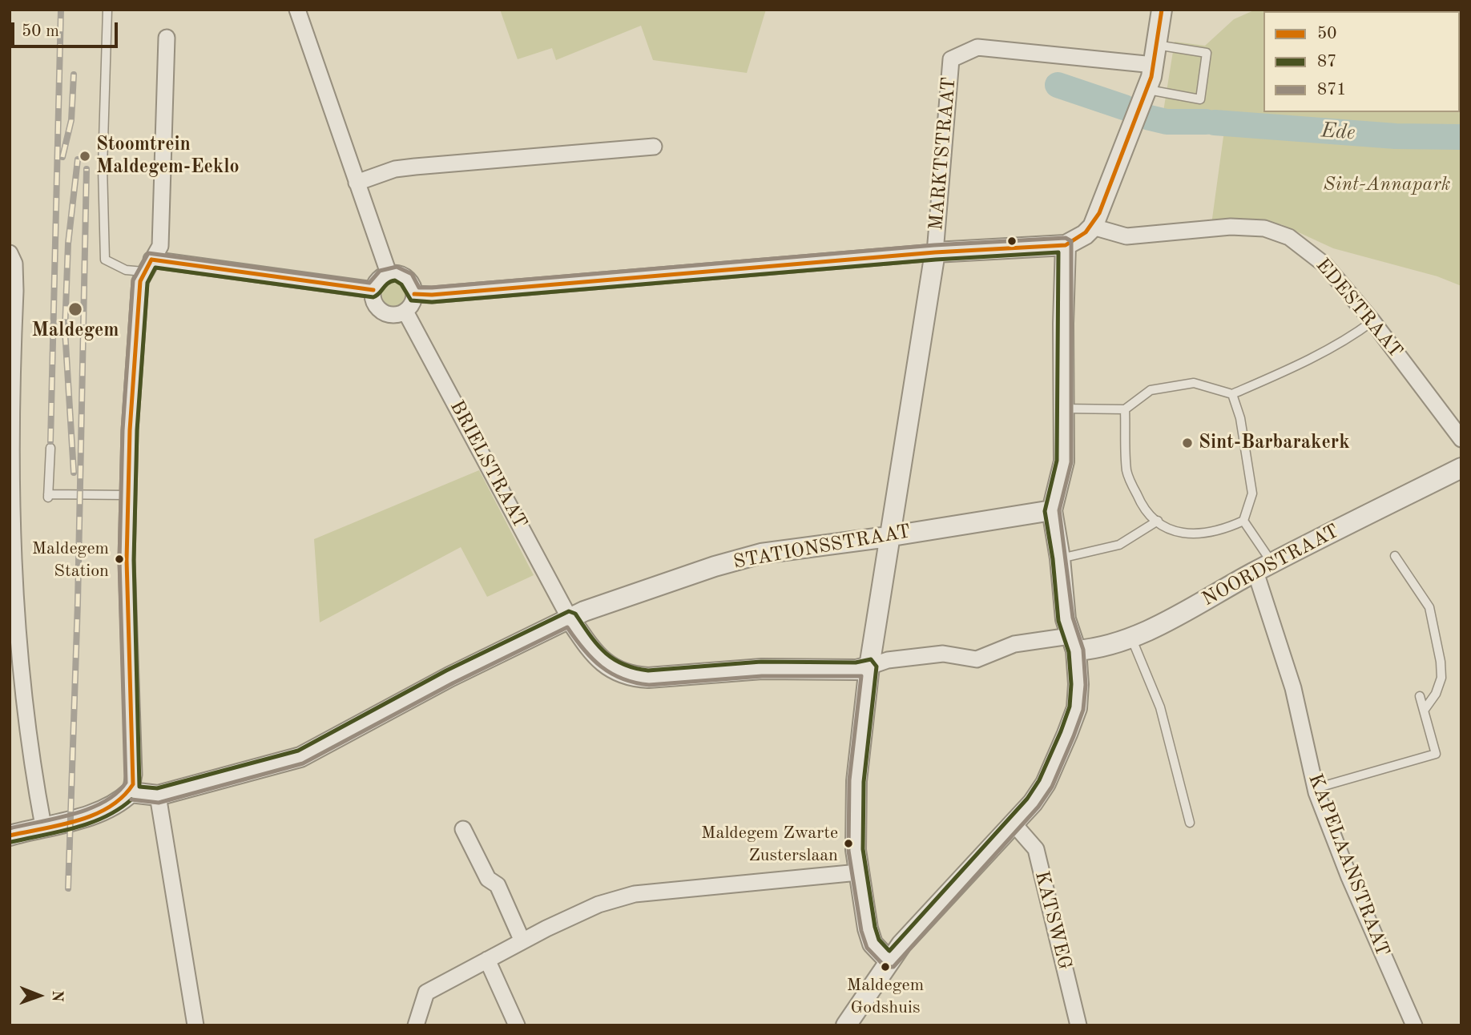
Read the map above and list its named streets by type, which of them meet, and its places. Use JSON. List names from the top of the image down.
{
  "streets": {
    "street": [
      "MARKTSTRAAT",
      "EDESTRAAT",
      "BRIELSTRAAT",
      "STATIONSSTRAAT",
      "NOORDSTRAAT",
      "KAPELAANSTRAAT",
      "KATSWEG"
    ]
  },
  "crossings": [
    ["BRIELSTRAAT", "STATIONSSTRAAT"],
    ["NOORDSTRAAT", "KAPELAANSTRAAT"]
  ],
  "water": ["Ede"],
  "parks": ["Sint-Annapark"],
  "places": [
    "Stoomtrein Maldegem-Eeklo",
    "Maldegem",
    "Sint-Barbarakerk",
    "Maldegem Station",
    "Maldegem Zwarte Zusterslaan",
    "Maldegem Godshuis"
  ],
  "lines": ["transit line 50", "transit line 871", "transit line 87"],
  "legend": ["50", "87", "871"],
  "scale_bar": "50 m",
  "north": "right"
}
